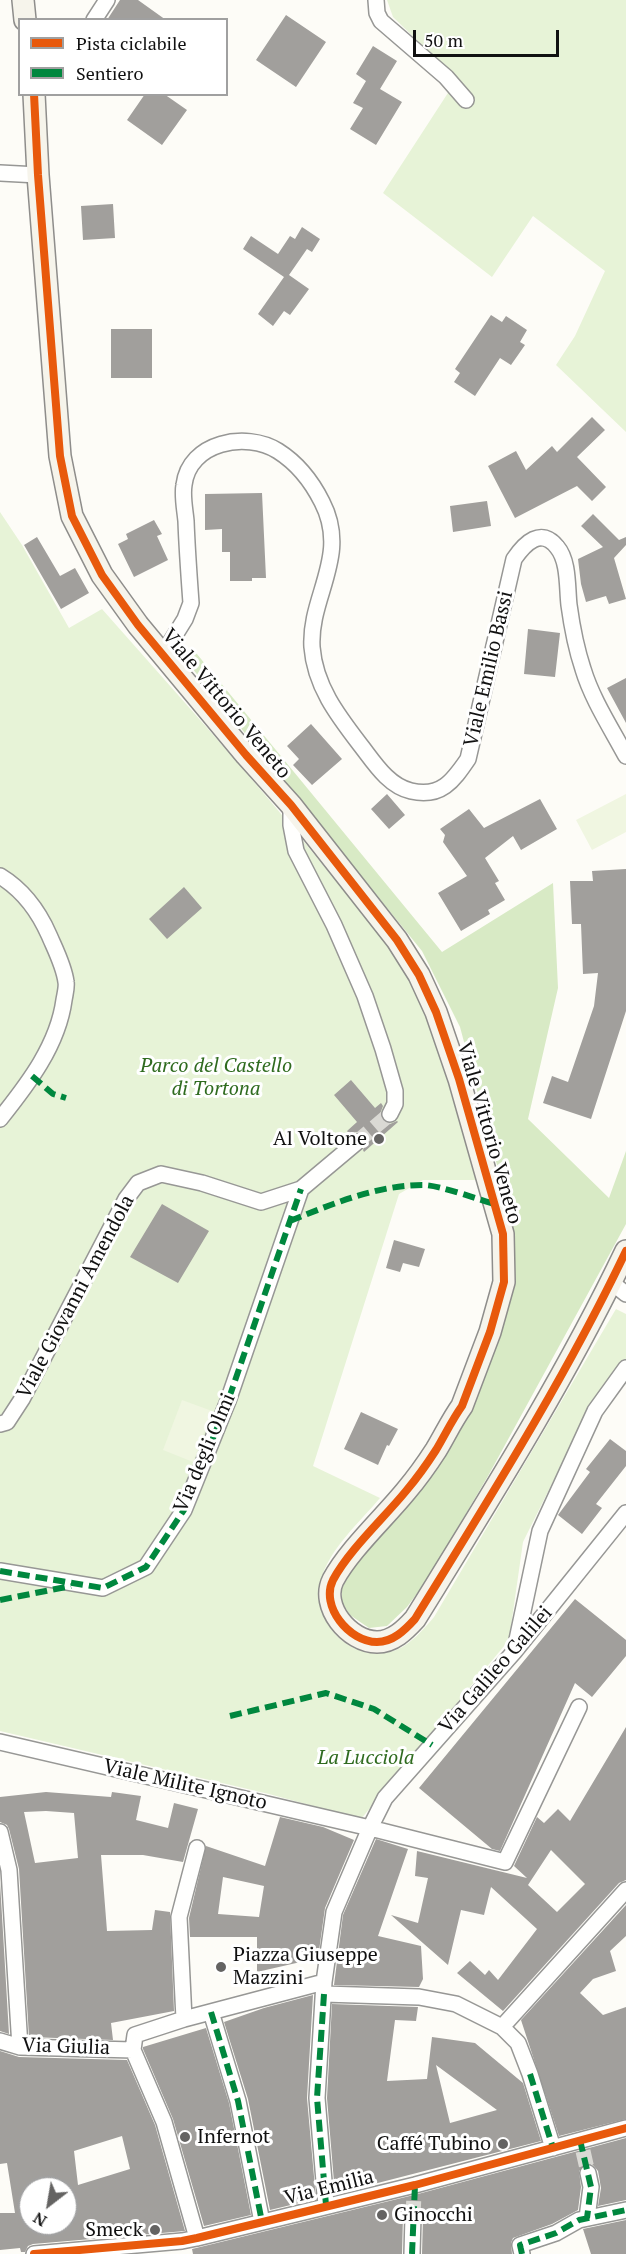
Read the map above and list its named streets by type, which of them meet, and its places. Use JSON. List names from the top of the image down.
{
  "streets": {
    "street": [
      "Viale Emilio Bassi",
      "Viale Vittorio Veneto",
      "Viale Giovanni Amendola",
      "Via degli Olmi",
      "Via Galileo Galilei",
      "Viale Milite Ignoto",
      "Via Giulia",
      "Via Emilia"
    ]
  },
  "crossings": [
    ["Viale Emilio Bassi", "Viale Vittorio Veneto"],
    ["Viale Giovanni Amendola", "Via degli Olmi"],
    ["Via Galileo Galilei", "Viale Milite Ignoto"],
    ["Via Galileo Galilei", "Via Emilia"]
  ],
  "parks": ["Parco del Castello di Tortona", "La Lucciola"],
  "places": [
    "Al Voltone",
    "Piazza Giuseppe Mazzini",
    "Infernot",
    "Caffé Tubino",
    "Ginocchi",
    "Smeck"
  ],
  "legend": ["Pista ciclabile", "Sentiero"],
  "scale_bar": "50 m",
  "north": "bottom left"
}
